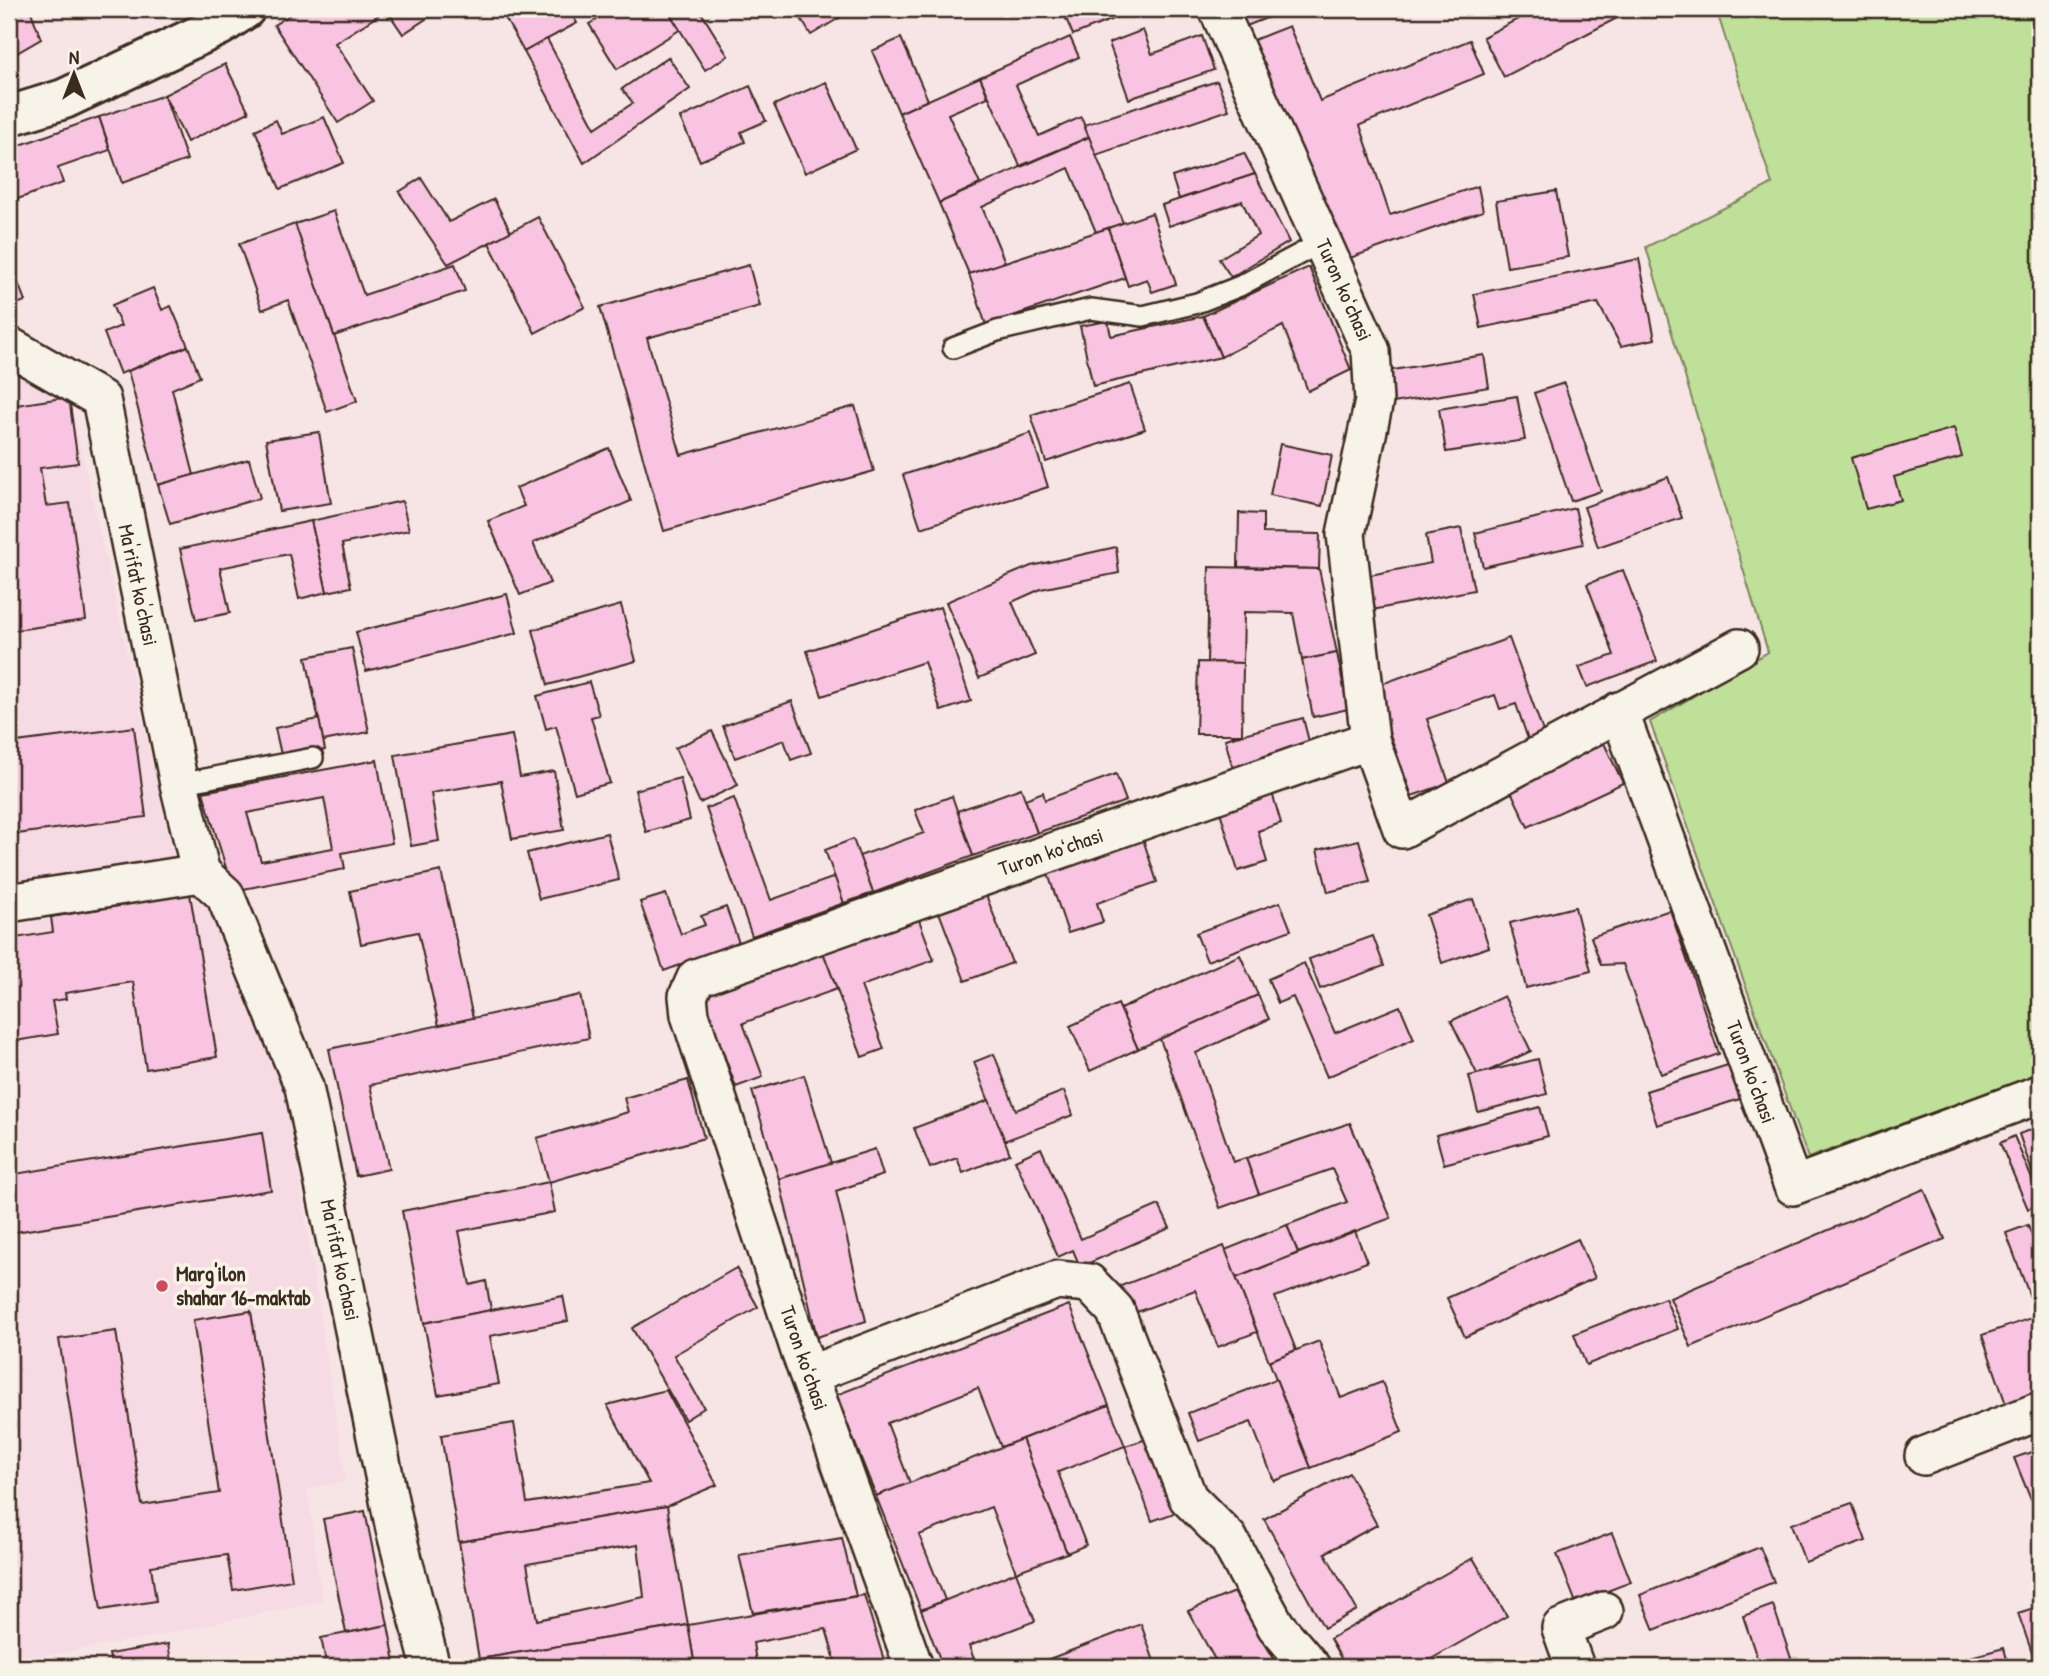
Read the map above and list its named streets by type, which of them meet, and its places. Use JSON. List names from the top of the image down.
{
  "streets": {
    "street": ["Turon koʻchasi", "Ma'rifat ko'chasi", "Turon ko'chasi"]
  },
  "places": ["Marg'ilon shahar 16-maktab"],
  "north": "top"
}
